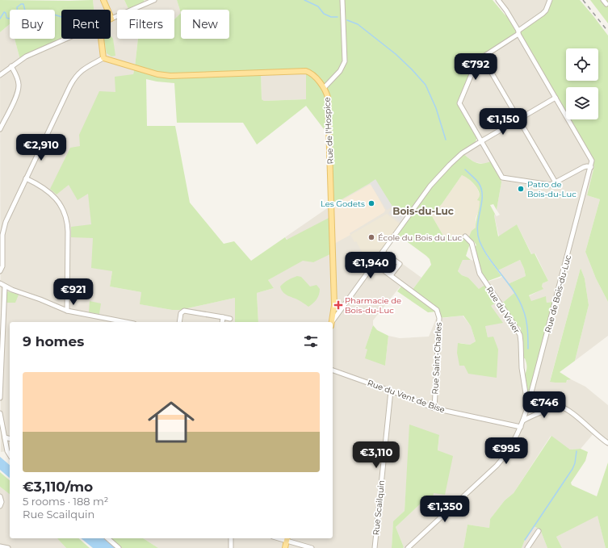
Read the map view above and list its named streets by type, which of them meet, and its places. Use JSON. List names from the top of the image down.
{
  "streets": {
    "main road": ["Rue de l'Hospice"],
    "street": [
      "Rue de Bois-du-Luc",
      "Rue du Vivier",
      "Rue Saint-Charles",
      "Rue du Vent de Bise",
      "Rue Scailquin"
    ]
  },
  "crossings": [
    ["Rue de Bois-du-Luc", "Rue du Vivier"],
    ["Rue de Bois-du-Luc", "Rue du Vent de Bise"],
    ["Rue Saint-Charles", "Rue du Vent de Bise"],
    ["Rue du Vent de Bise", "Rue Scailquin"]
  ],
  "districts": ["Bois-du-Luc"],
  "places": {
    "other": ["Patro de Bois-du-Luc", "Les Godets", "École du Bois du Luc"],
    "health": ["Pharmacie de Bois-du-Luc"]
  },
  "page": {
    "chip": [
      "Buy",
      "Rent",
      "Filters",
      "New"
    ],
    "price": [
      "€792",
      "€1,150",
      "€2,910",
      "€1,940",
      "€921",
      "€746",
      "€995",
      "€3,110",
      "€1,350"
    ],
    "heading": "9 homes",
    "list": [
      {
        "name": "€3,110/mo",
        "note": "5 rooms · 188 m² · Rue Scailquin"
      }
    ]
  }
}
